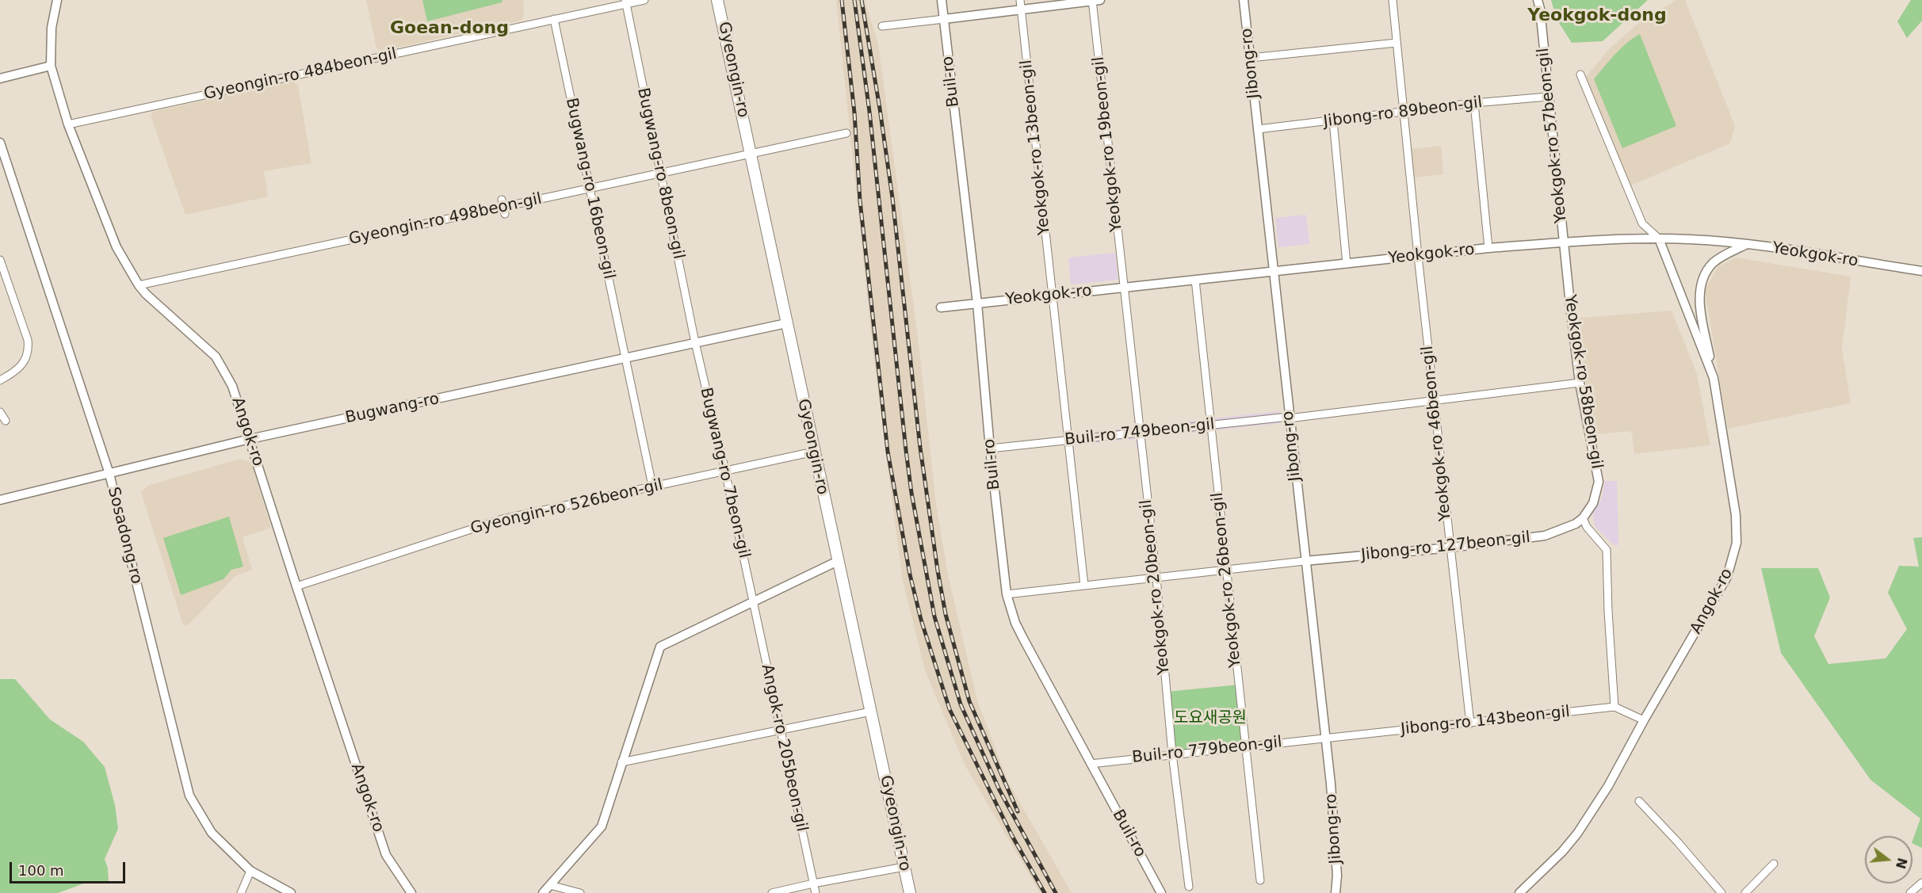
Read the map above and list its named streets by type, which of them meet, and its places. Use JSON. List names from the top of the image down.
{
  "streets": {
    "main road": ["Gyeongin-ro"],
    "street": [
      "Jibong-ro",
      "Gyeongin-ro 484beon-gil",
      "Buil-ro",
      "Jibong-ro 89beon-gil",
      "Yeokgok-ro 57beon-gil",
      "Yeokgok-ro 19beon-gil",
      "Yeokgok-ro 13beon-gil",
      "Bugwang-ro 8beon-gil",
      "Bugwang-ro 16beon-gil",
      "Gyeongin-ro 498beon-gil",
      "Yeokgok-ro",
      "Yeokgok-ro 58beon-gil",
      "Bugwang-ro",
      "Angok-ro",
      "Buil-ro 749beon-gil",
      "Yeokgok-ro 46beon-gil",
      "Bugwang-ro 7beon-gil",
      "Gyeongin-ro 526beon-gil",
      "Sosadong-ro",
      "Jibong-ro 127beon-gil",
      "Yeokgok-ro 26beon-gil",
      "Yeokgok-ro 20beon-gil",
      "Jibong-ro 143beon-gil",
      "Angok-ro 205beon-gil",
      "Buil-ro 779beon-gil"
    ]
  },
  "crossings": [
    ["Jibong-ro", "Jibong-ro 89beon-gil"],
    ["Jibong-ro", "Yeokgok-ro"],
    ["Jibong-ro", "Buil-ro 749beon-gil"],
    ["Jibong-ro", "Jibong-ro 127beon-gil"],
    ["Jibong-ro", "Jibong-ro 143beon-gil"],
    ["Jibong-ro", "Buil-ro 779beon-gil"],
    ["Gyeongin-ro", "Gyeongin-ro 498beon-gil"],
    ["Gyeongin-ro", "Bugwang-ro"],
    ["Gyeongin-ro", "Gyeongin-ro 526beon-gil"],
    ["Gyeongin-ro 484beon-gil", "Bugwang-ro 8beon-gil"],
    ["Gyeongin-ro 484beon-gil", "Bugwang-ro 16beon-gil"],
    ["Gyeongin-ro 484beon-gil", "Angok-ro"],
    ["Buil-ro", "Yeokgok-ro"],
    ["Buil-ro", "Buil-ro 749beon-gil"],
    ["Buil-ro", "Buil-ro 779beon-gil"],
    ["Jibong-ro 89beon-gil", "Yeokgok-ro 57beon-gil"],
    ["Jibong-ro 89beon-gil", "Yeokgok-ro 46beon-gil"],
    ["Yeokgok-ro 57beon-gil", "Yeokgok-ro"],
    ["Yeokgok-ro 57beon-gil", "Yeokgok-ro 58beon-gil"],
    ["Yeokgok-ro 19beon-gil", "Yeokgok-ro"],
    ["Yeokgok-ro 19beon-gil", "Yeokgok-ro 20beon-gil"],
    ["Yeokgok-ro 13beon-gil", "Yeokgok-ro"],
    ["Yeokgok-ro 13beon-gil", "Buil-ro 749beon-gil"],
    ["Bugwang-ro 8beon-gil", "Gyeongin-ro 498beon-gil"],
    ["Bugwang-ro 8beon-gil", "Bugwang-ro"],
    ["Bugwang-ro 8beon-gil", "Bugwang-ro 7beon-gil"],
    ["Bugwang-ro 16beon-gil", "Gyeongin-ro 498beon-gil"],
    ["Bugwang-ro 16beon-gil", "Bugwang-ro"],
    ["Bugwang-ro 16beon-gil", "Gyeongin-ro 526beon-gil"],
    ["Gyeongin-ro 498beon-gil", "Angok-ro"],
    ["Yeokgok-ro", "Yeokgok-ro 58beon-gil"],
    ["Yeokgok-ro", "Angok-ro"],
    ["Yeokgok-ro", "Yeokgok-ro 46beon-gil"],
    ["Yeokgok-ro", "Yeokgok-ro 26beon-gil"],
    ["Yeokgok-ro", "Yeokgok-ro 20beon-gil"],
    ["Yeokgok-ro 58beon-gil", "Buil-ro 749beon-gil"],
    ["Yeokgok-ro 58beon-gil", "Jibong-ro 127beon-gil"],
    ["Bugwang-ro", "Angok-ro"],
    ["Bugwang-ro", "Bugwang-ro 7beon-gil"],
    ["Bugwang-ro", "Sosadong-ro"],
    ["Angok-ro", "Gyeongin-ro 526beon-gil"],
    ["Buil-ro 749beon-gil", "Yeokgok-ro 46beon-gil"],
    ["Buil-ro 749beon-gil", "Yeokgok-ro 26beon-gil"],
    ["Buil-ro 749beon-gil", "Yeokgok-ro 20beon-gil"],
    ["Yeokgok-ro 46beon-gil", "Jibong-ro 127beon-gil"],
    ["Yeokgok-ro 46beon-gil", "Jibong-ro 143beon-gil"],
    ["Bugwang-ro 7beon-gil", "Gyeongin-ro 526beon-gil"],
    ["Bugwang-ro 7beon-gil", "Angok-ro 205beon-gil"],
    ["Yeokgok-ro 26beon-gil", "Buil-ro 779beon-gil"],
    ["Yeokgok-ro 20beon-gil", "Buil-ro 779beon-gil"],
    ["Jibong-ro 143beon-gil", "Buil-ro 779beon-gil"]
  ],
  "districts": ["Yeokgok-dong", "Goean-dong"],
  "parks": ["도요새공원"],
  "scale_bar": "100 m",
  "north": "right"
}
